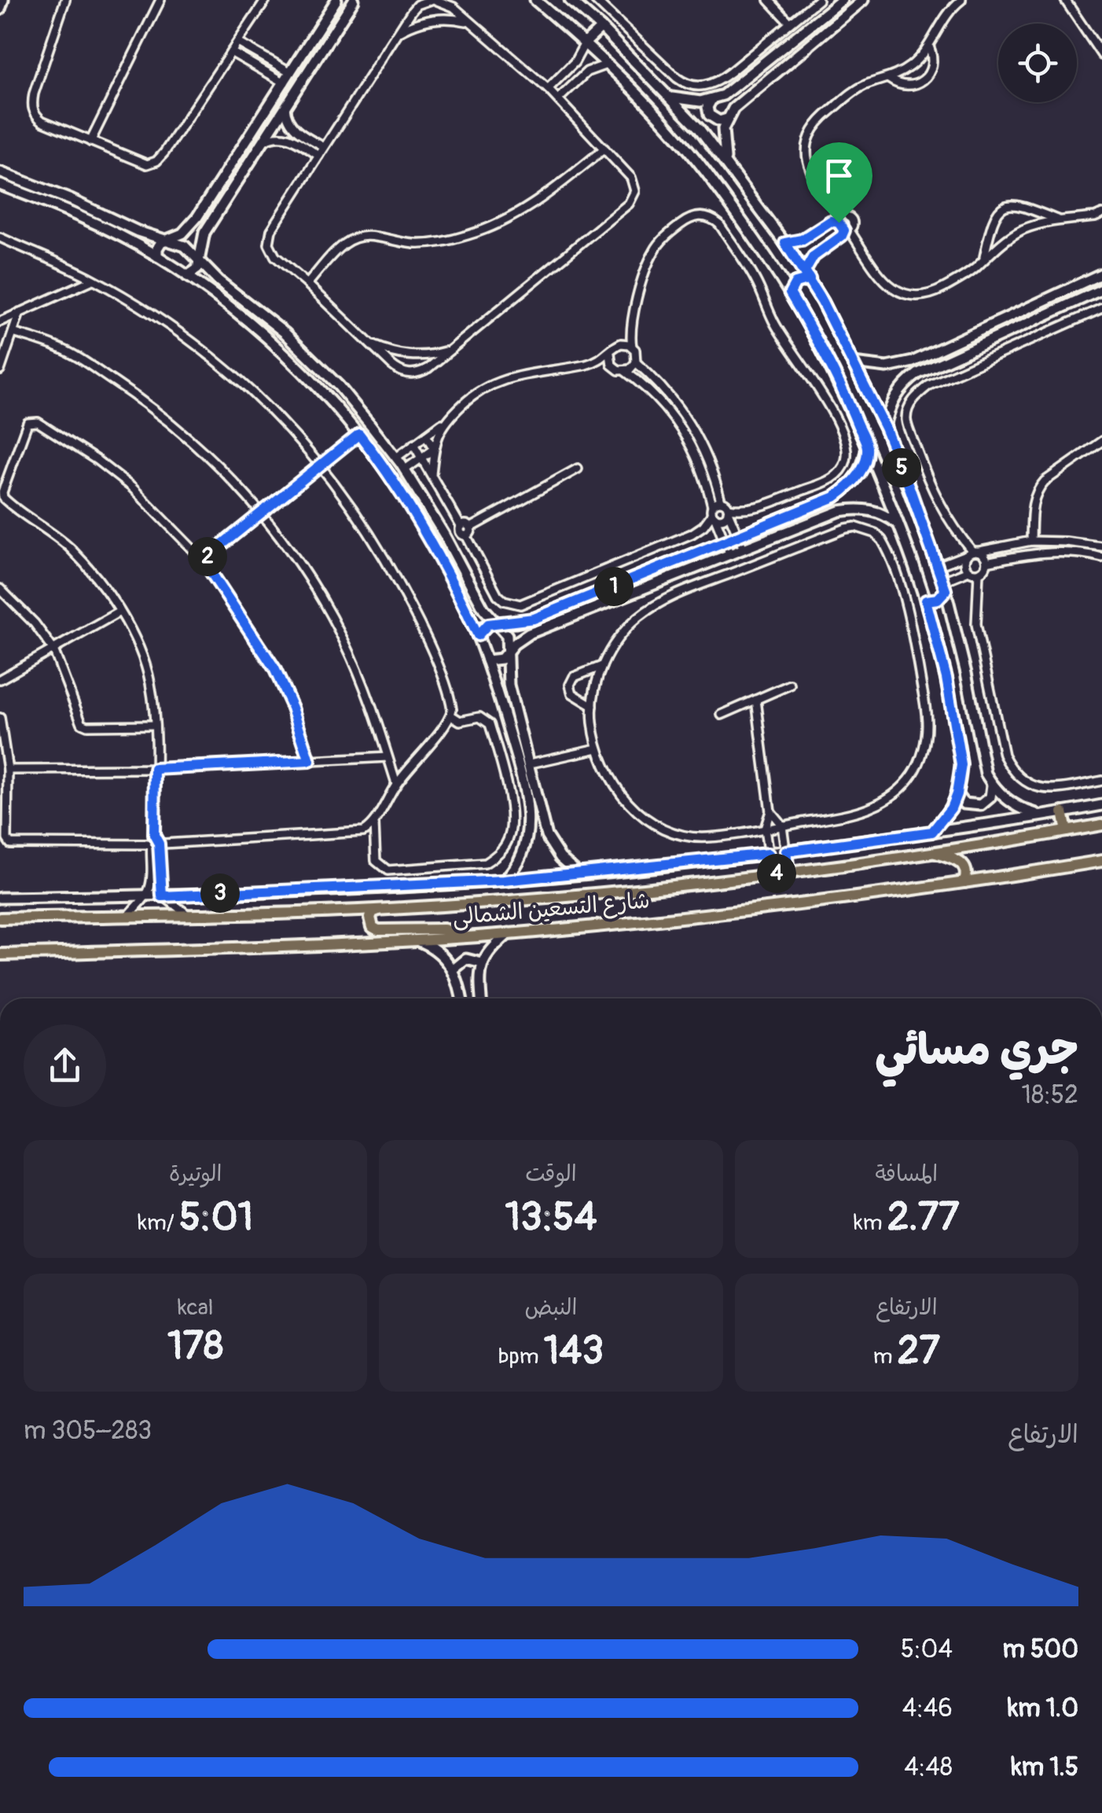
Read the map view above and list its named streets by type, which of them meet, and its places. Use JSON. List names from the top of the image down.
{
  "streets": {
    "main road": ["شارع التسعين الشمالى"]
  },
  "page": {
    "pins": [
      "5",
      "2",
      "1",
      "4",
      "3"
    ],
    "heading": ["جري مسائي", "18:52"],
    "stats": [
      ["المسافة", "2.77 km"],
      ["الوقت", "13:54"],
      ["الوتيرة", "5:01 /km"],
      ["الارتفاع", "27 m"],
      ["النبض", "143 bpm"],
      ["kcal", "178"]
    ],
    "chart": ["الارتفاع", "283–305 m"],
    "list": [
      {
        "name": "500 m",
        "note": "5:04"
      },
      {
        "name": "1.0 km",
        "note": "4:46"
      },
      {
        "name": "1.5 km",
        "note": "4:48"
      }
    ]
  }
}
